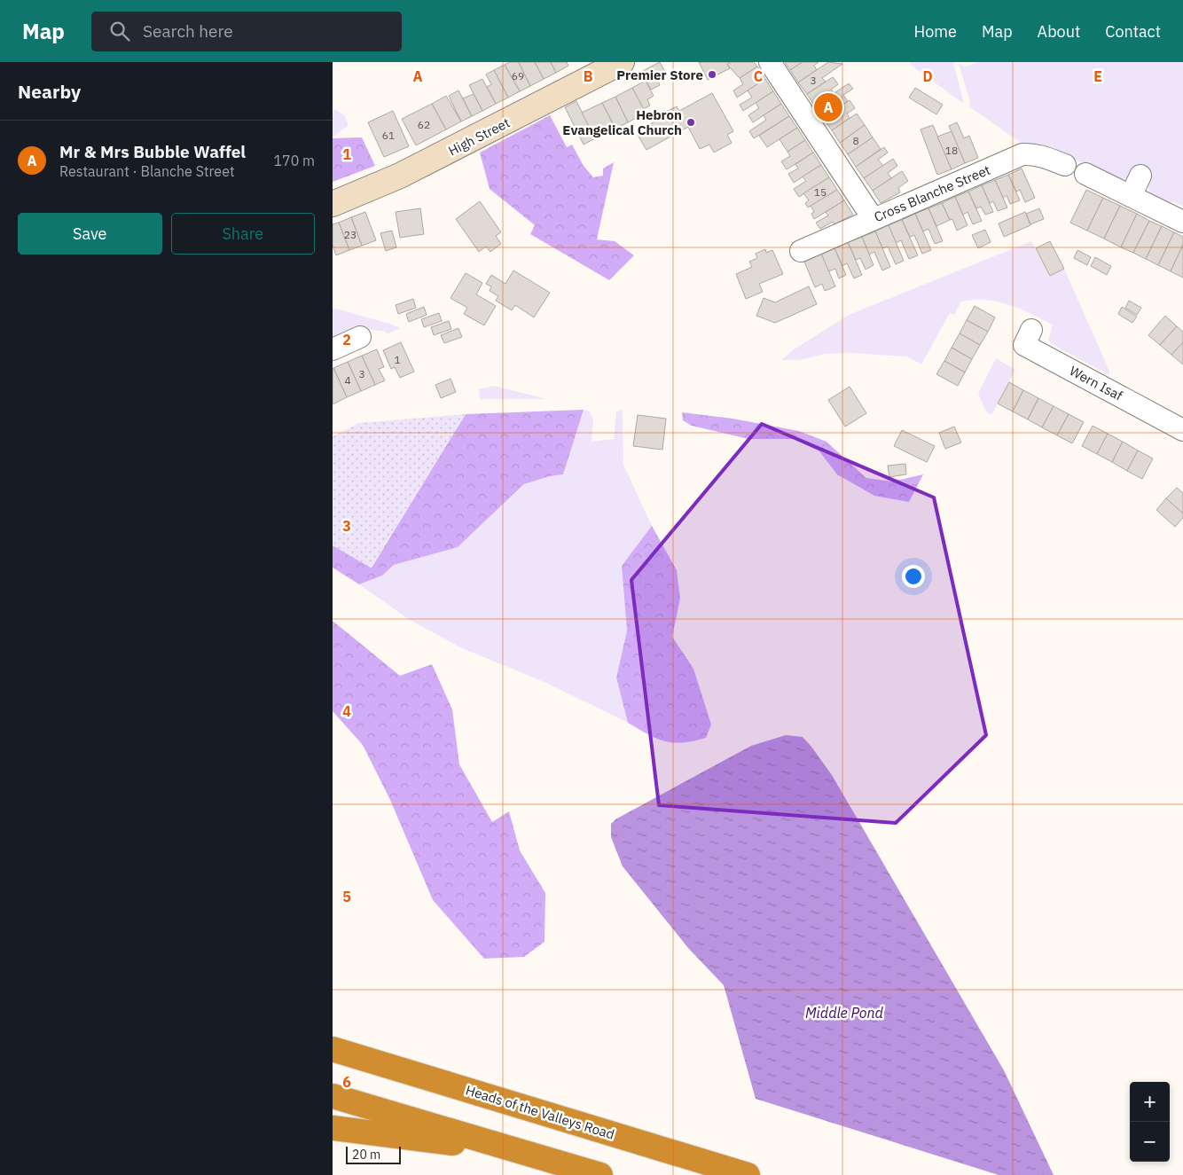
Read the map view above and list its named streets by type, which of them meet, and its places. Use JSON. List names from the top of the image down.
{
  "streets": {
    "highway": ["Heads of the Valleys Road"],
    "street": ["High Street", "Cross Blanche Street", "Wern Isaf"]
  },
  "water": ["Middle Pond"],
  "places": ["Premier Store", "Hebron Evangelical Church"],
  "house_numbers": [
    "69",
    "3",
    "62",
    "61",
    "8",
    "18",
    "15",
    "23",
    "1",
    "3",
    "4"
  ],
  "scale_bar": "20 m",
  "page": {
    "header": "Map",
    "search": "Search here",
    "nav": [
      "Home",
      "Map",
      "About",
      "Contact"
    ],
    "heading": "Nearby",
    "pins": "A",
    "list": [
      {
        "mark": "A",
        "name": "Mr & Mrs Bubble Waffel",
        "note": "Restaurant · Blanche Street",
        "value": "170 m"
      }
    ],
    "buttons": ["Save", "Share"],
    "map_buttons": ["+", "−"],
    "scale": "20 m"
  },
  "grid": {
    "columns": [
      "A",
      "B",
      "C",
      "D",
      "E"
    ],
    "rows": [
      "1",
      "2",
      "3",
      "4",
      "5",
      "6"
    ]
  }
}
